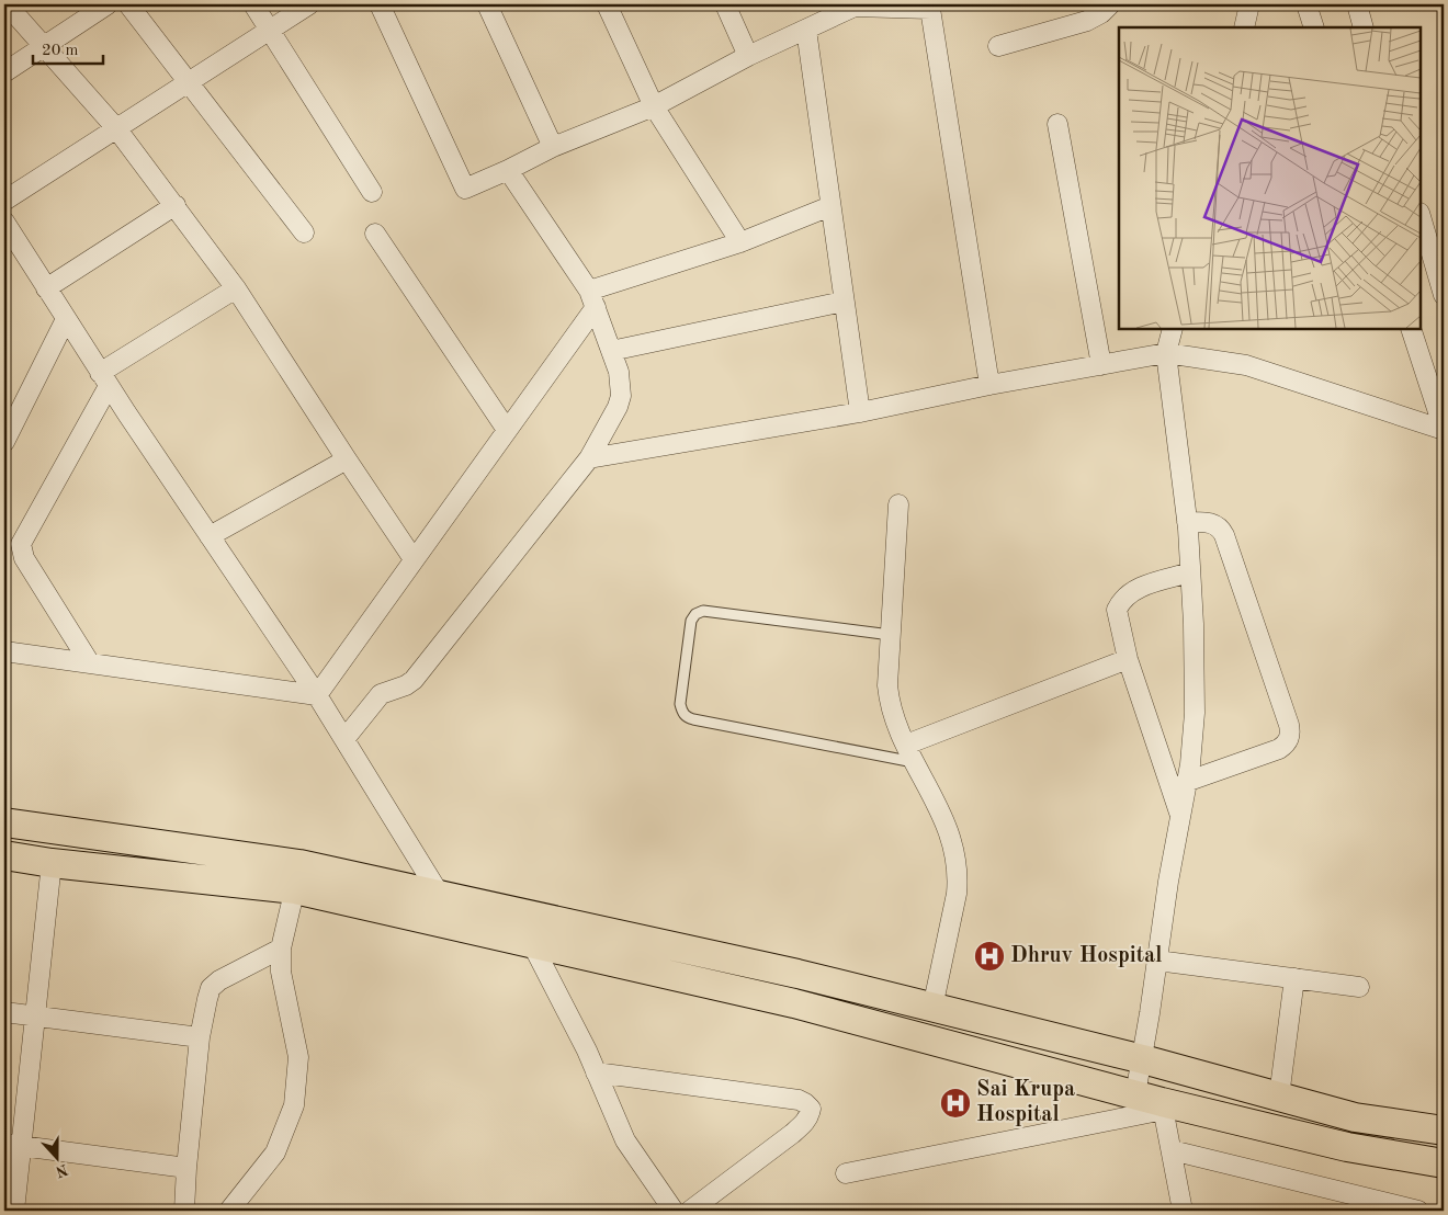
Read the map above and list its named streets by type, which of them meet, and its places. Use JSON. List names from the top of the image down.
{
  "places": {
    "hospital": ["Dhruv Hospital", "Sai Krupa Hospital"]
  },
  "scale_bar": "20 m",
  "north": "bottom"
}
